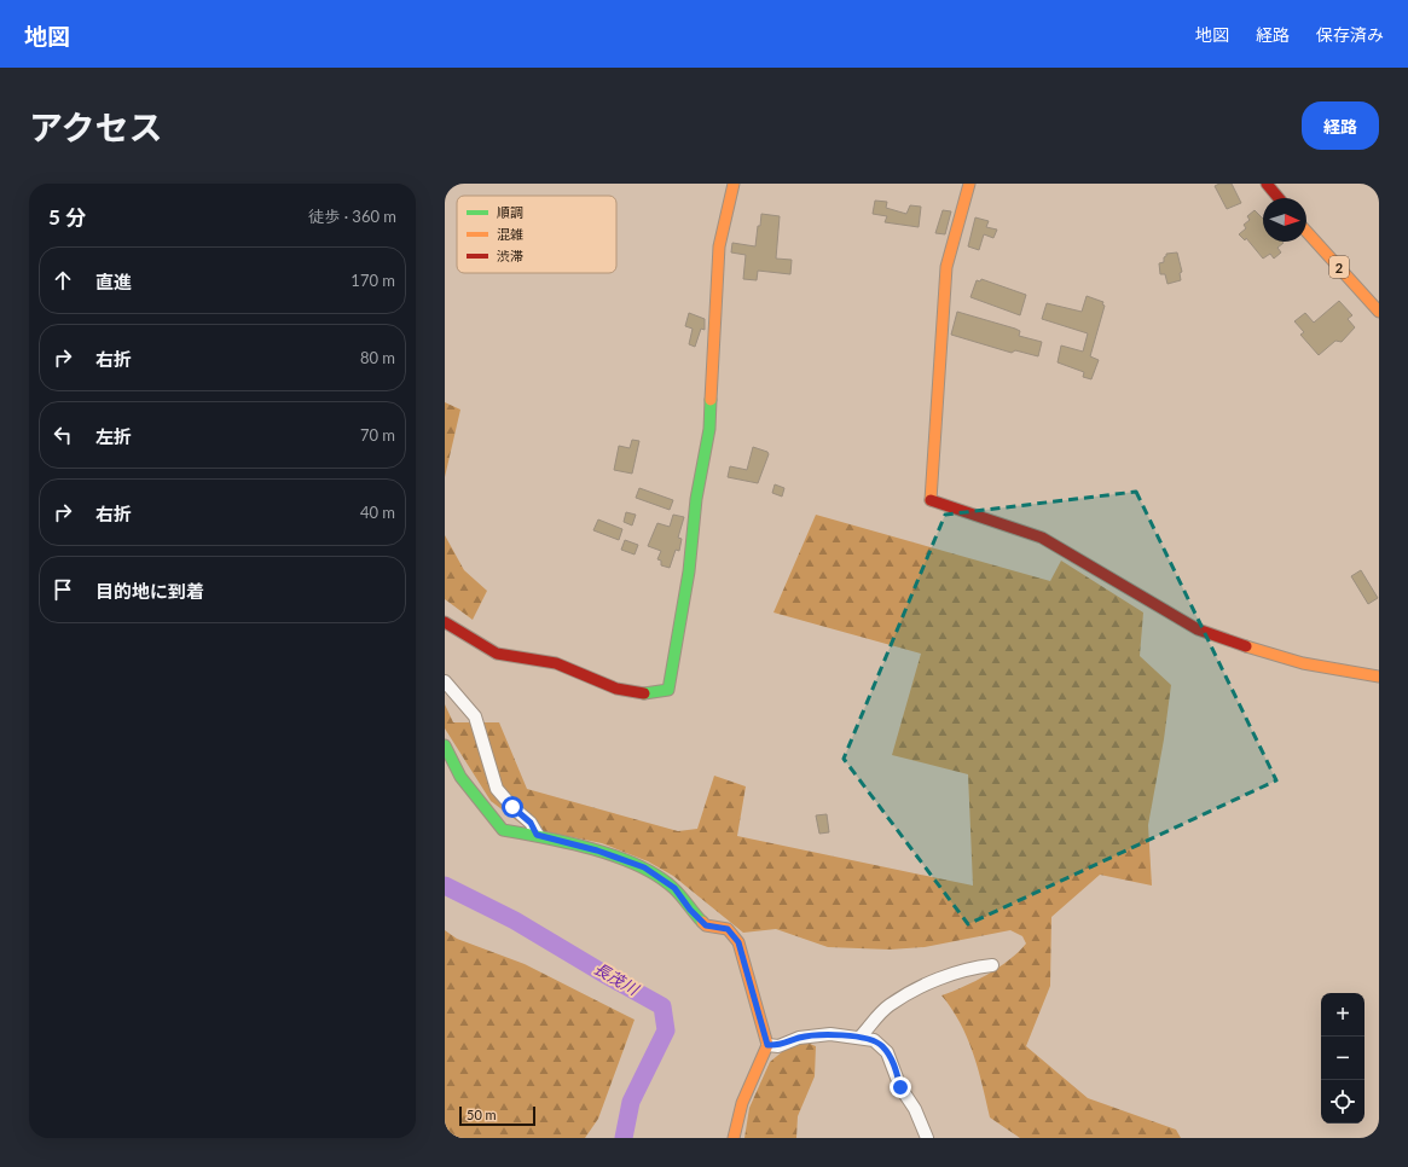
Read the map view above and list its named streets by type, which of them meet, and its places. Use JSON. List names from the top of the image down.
{
  "streets": {
    "street": ["2"]
  },
  "water": ["長茂川"],
  "legend": ["順調", "混雑", "渋滞"],
  "scale_bar": "50 m",
  "north": "right",
  "page": {
    "header": "地図",
    "nav": ["地図", "経路", "保存済み"],
    "title": "アクセス",
    "buttons": "経路",
    "heading": ["5 分", "徒歩 · 360 m"],
    "list": [
      ["直進", "170 m"],
      ["右折", "80 m"],
      ["左折", "70 m"],
      ["右折", "40 m"],
      "目的地に到着"
    ],
    "map_buttons": ["+", "−"],
    "scale": "50 m"
  }
}
